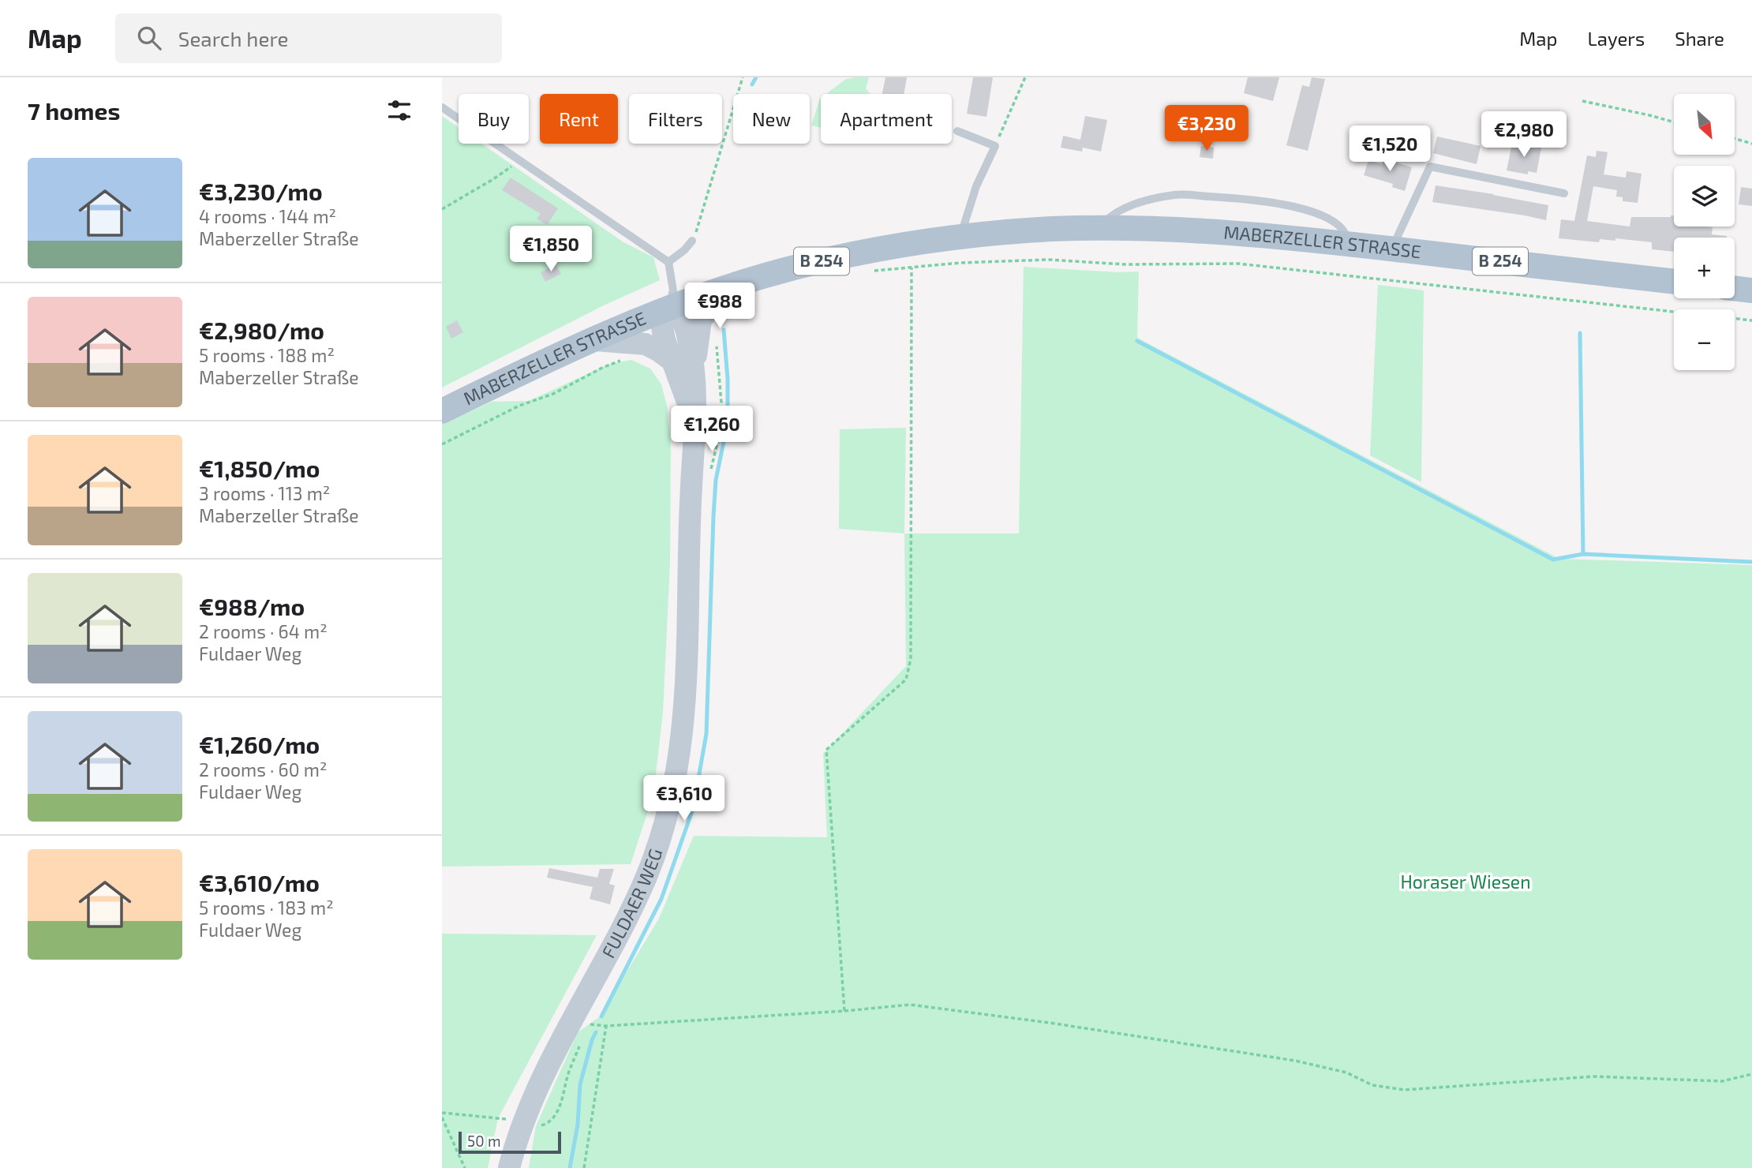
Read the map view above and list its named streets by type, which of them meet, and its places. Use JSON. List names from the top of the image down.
{
  "streets": {
    "main road": ["MABERZELLER STRASSE", "B 254", "FULDAER WEG"]
  },
  "crossings": [
    ["MABERZELLER STRASSE", "FULDAER WEG"]
  ],
  "parks": ["Horaser Wiesen"],
  "scale_bar": "50 m",
  "north": "bottom right",
  "page": {
    "header": "Map",
    "search": "Search here",
    "nav": ["Map", "Layers", "Share"],
    "heading": "7 homes",
    "map_buttons": ["+", "−"],
    "chip": [
      "Buy",
      "Rent",
      "Filters",
      "New",
      "Apartment"
    ],
    "price": [
      "€3,230",
      "€2,980",
      "€1,520",
      "€1,850",
      "€988",
      "€1,260",
      "€3,610"
    ],
    "list": [
      {
        "name": "€3,230/mo",
        "note": "4 rooms · 144 m² · Maberzeller Straße"
      },
      {
        "name": "€2,980/mo",
        "note": "5 rooms · 188 m² · Maberzeller Straße"
      },
      {
        "name": "€1,850/mo",
        "note": "3 rooms · 113 m² · Maberzeller Straße"
      },
      {
        "name": "€988/mo",
        "note": "2 rooms · 64 m² · Fuldaer Weg"
      },
      {
        "name": "€1,260/mo",
        "note": "2 rooms · 60 m² · Fuldaer Weg"
      },
      {
        "name": "€3,610/mo",
        "note": "5 rooms · 183 m² · Fuldaer Weg"
      }
    ],
    "scale": "50 m"
  }
}
